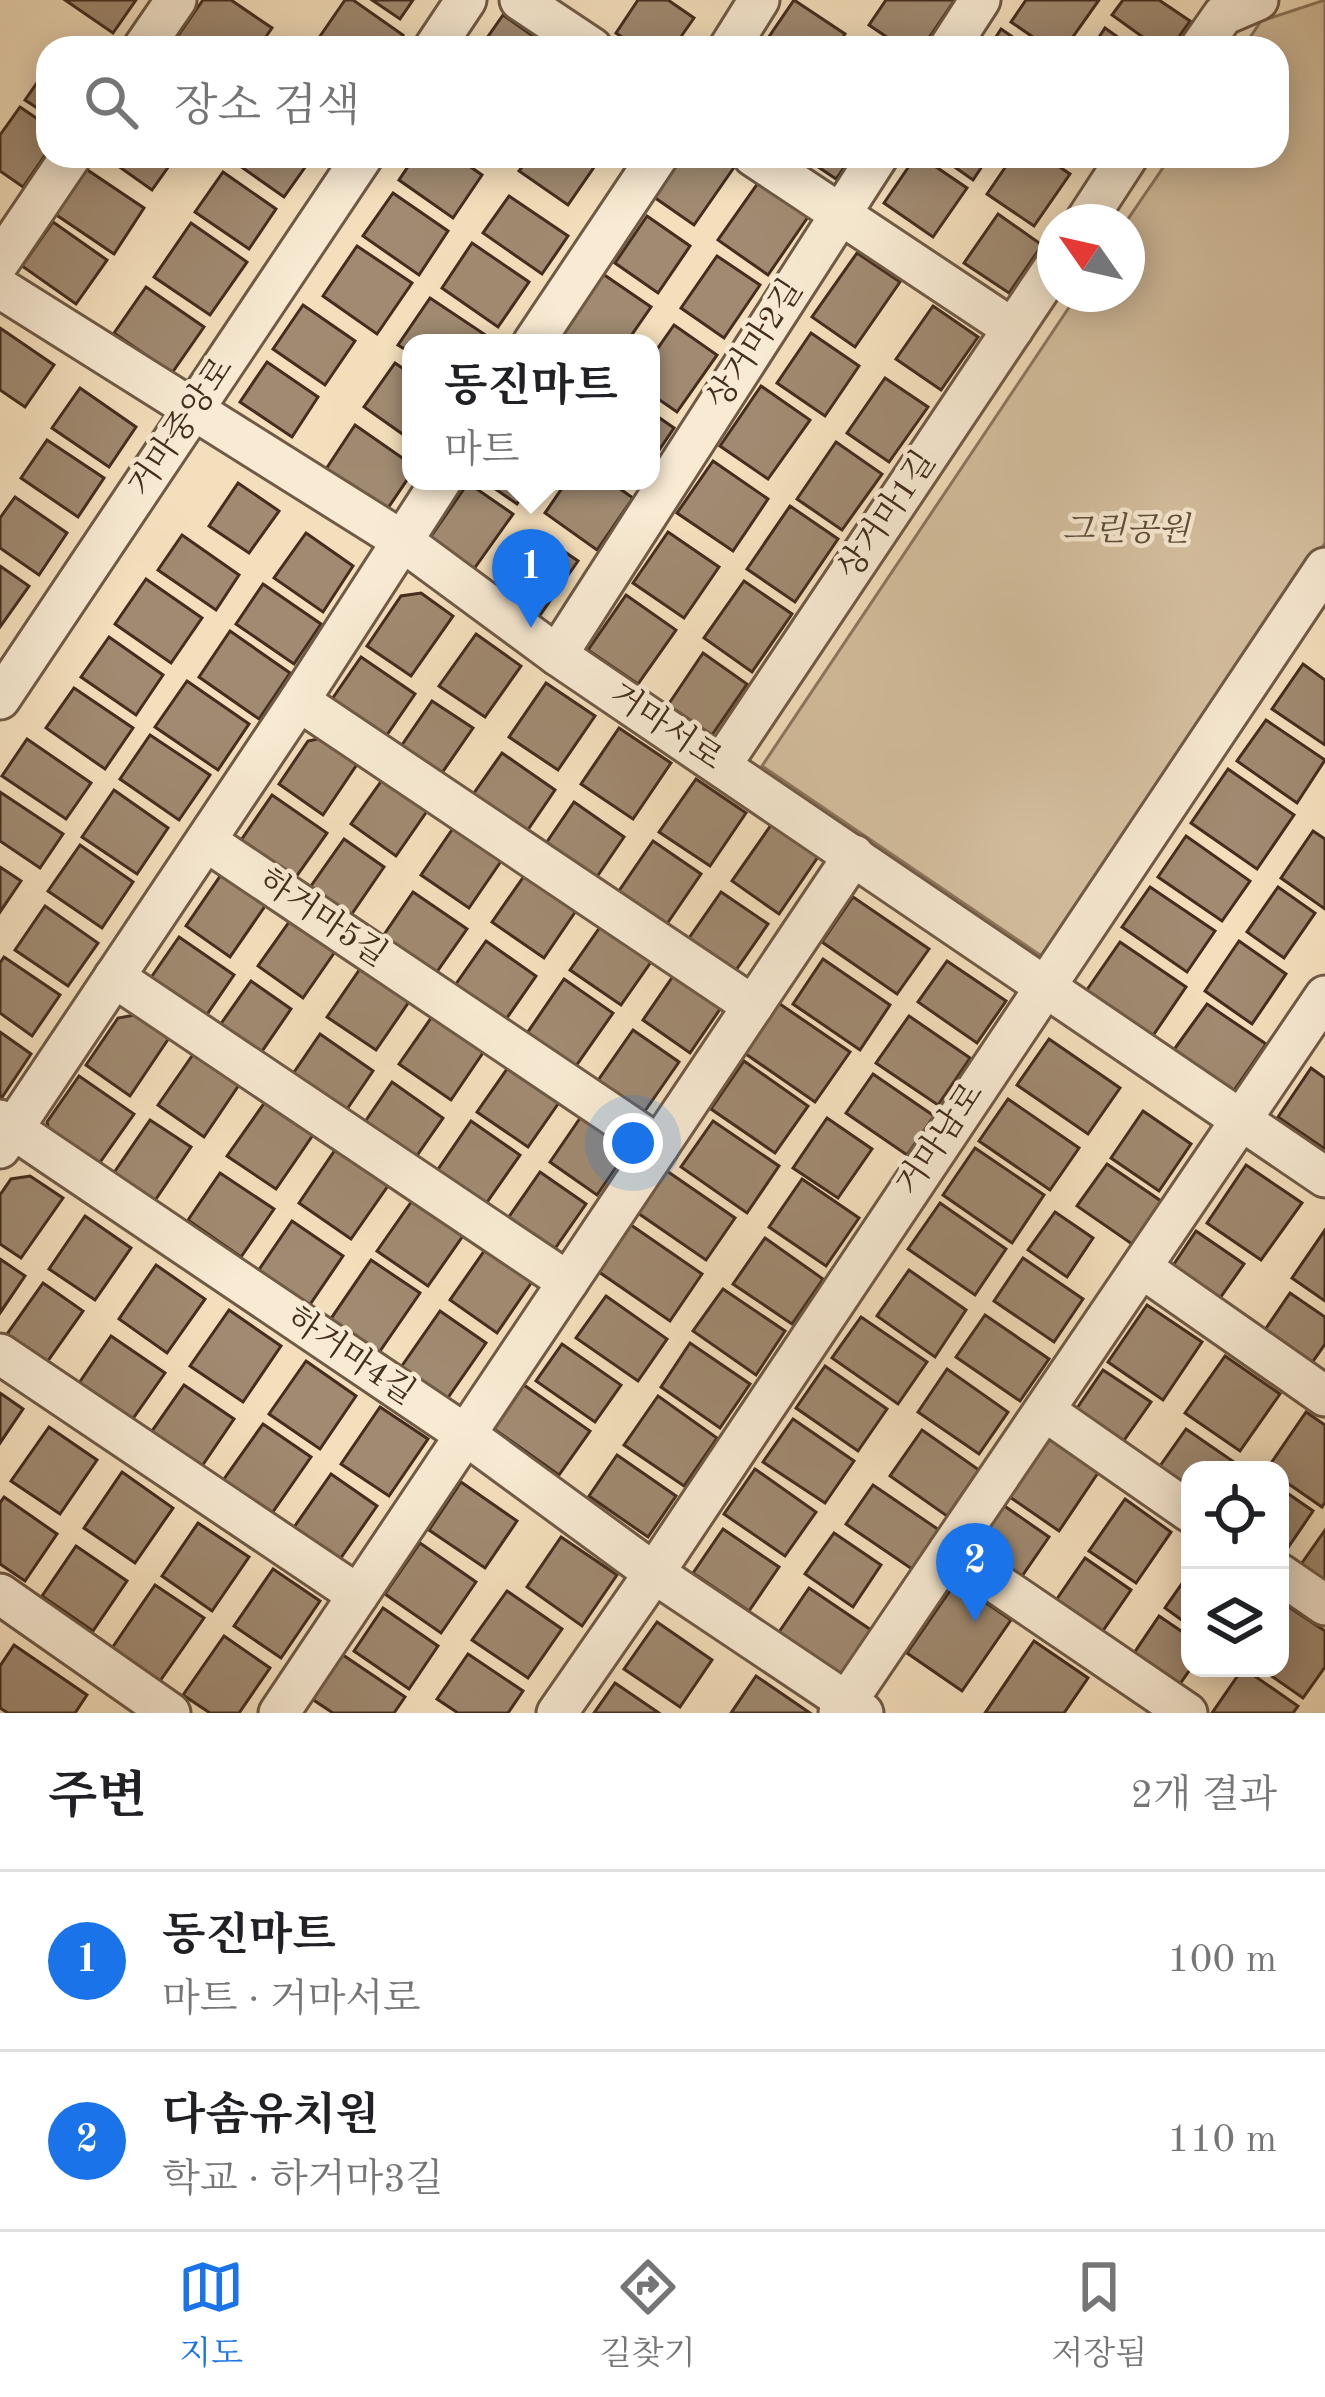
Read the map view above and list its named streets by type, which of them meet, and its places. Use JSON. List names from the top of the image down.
{
  "streets": {
    "street": [
      "상거마2길",
      "거마중앙로",
      "상거마1길",
      "거마서로",
      "하거마5길",
      "거마남로",
      "하거마4길"
    ]
  },
  "crossings": [
    ["상거마2길", "거마서로"],
    ["거마중앙로", "거마서로"],
    ["상거마1길", "거마서로"],
    ["거마서로", "거마남로"],
    ["거마남로", "하거마4길"]
  ],
  "parks": ["그린공원"],
  "north": "top left",
  "page": {
    "search": "장소 검색",
    "popup": ["동진마트", "마트"],
    "pins": ["1", "2"],
    "heading": ["주변", "2개 결과"],
    "list": [
      {
        "mark": "1",
        "name": "동진마트",
        "note": "마트 · 거마서로",
        "value": "100 m"
      },
      {
        "mark": "2",
        "name": "다솜유치원",
        "note": "학교 · 하거마3길",
        "value": "110 m"
      }
    ],
    "nav": ["지도", "길찾기", "저장됨"]
  }
}
